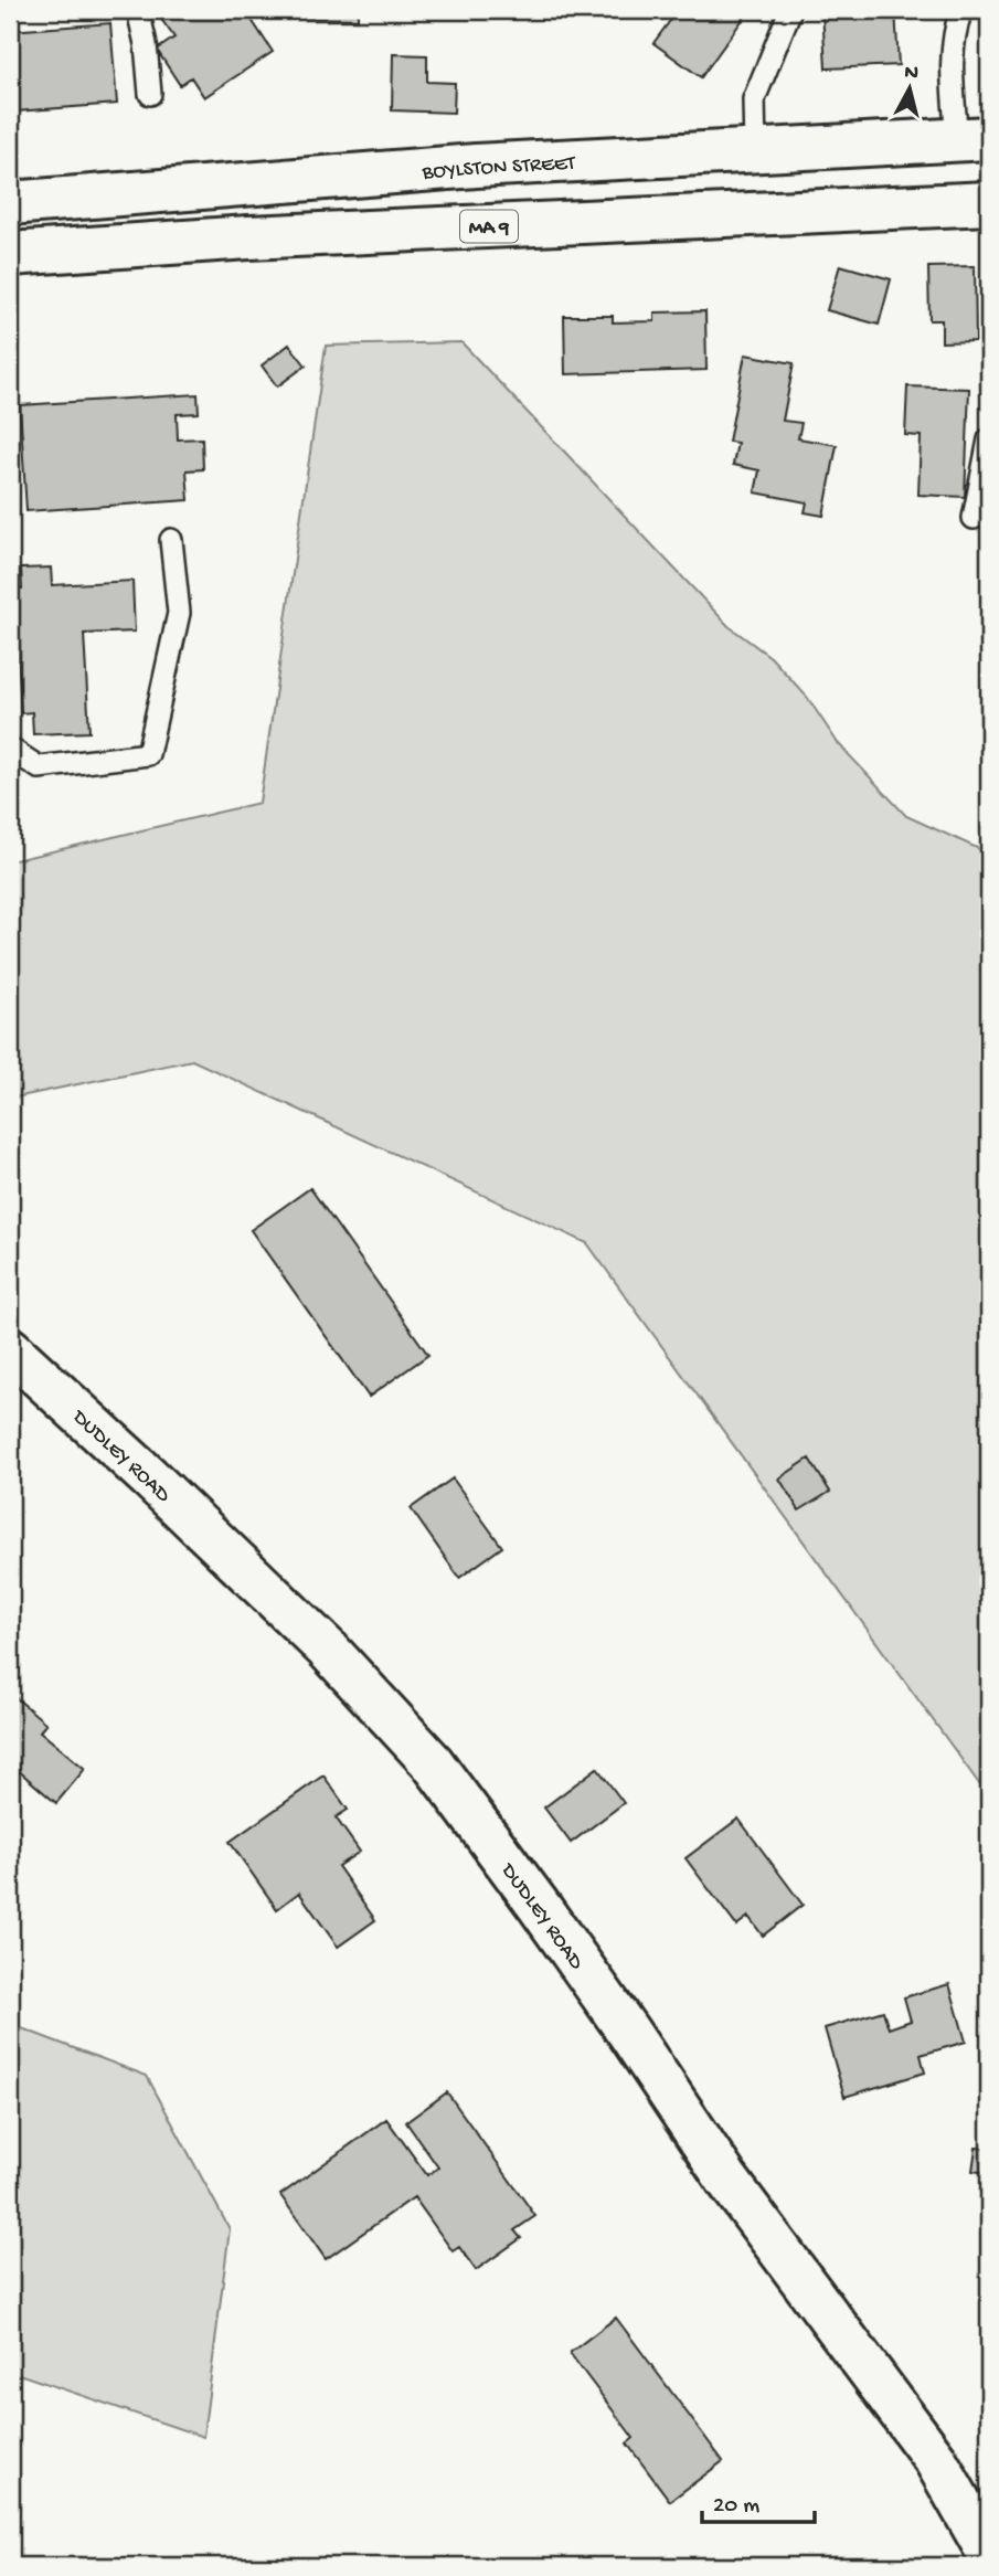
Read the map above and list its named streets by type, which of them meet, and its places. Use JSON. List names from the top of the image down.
{
  "streets": {
    "main road": ["BOYLSTON STREET", "MA 9", "DUDLEY ROAD"]
  },
  "scale_bar": "20 m",
  "north": "top"
}
